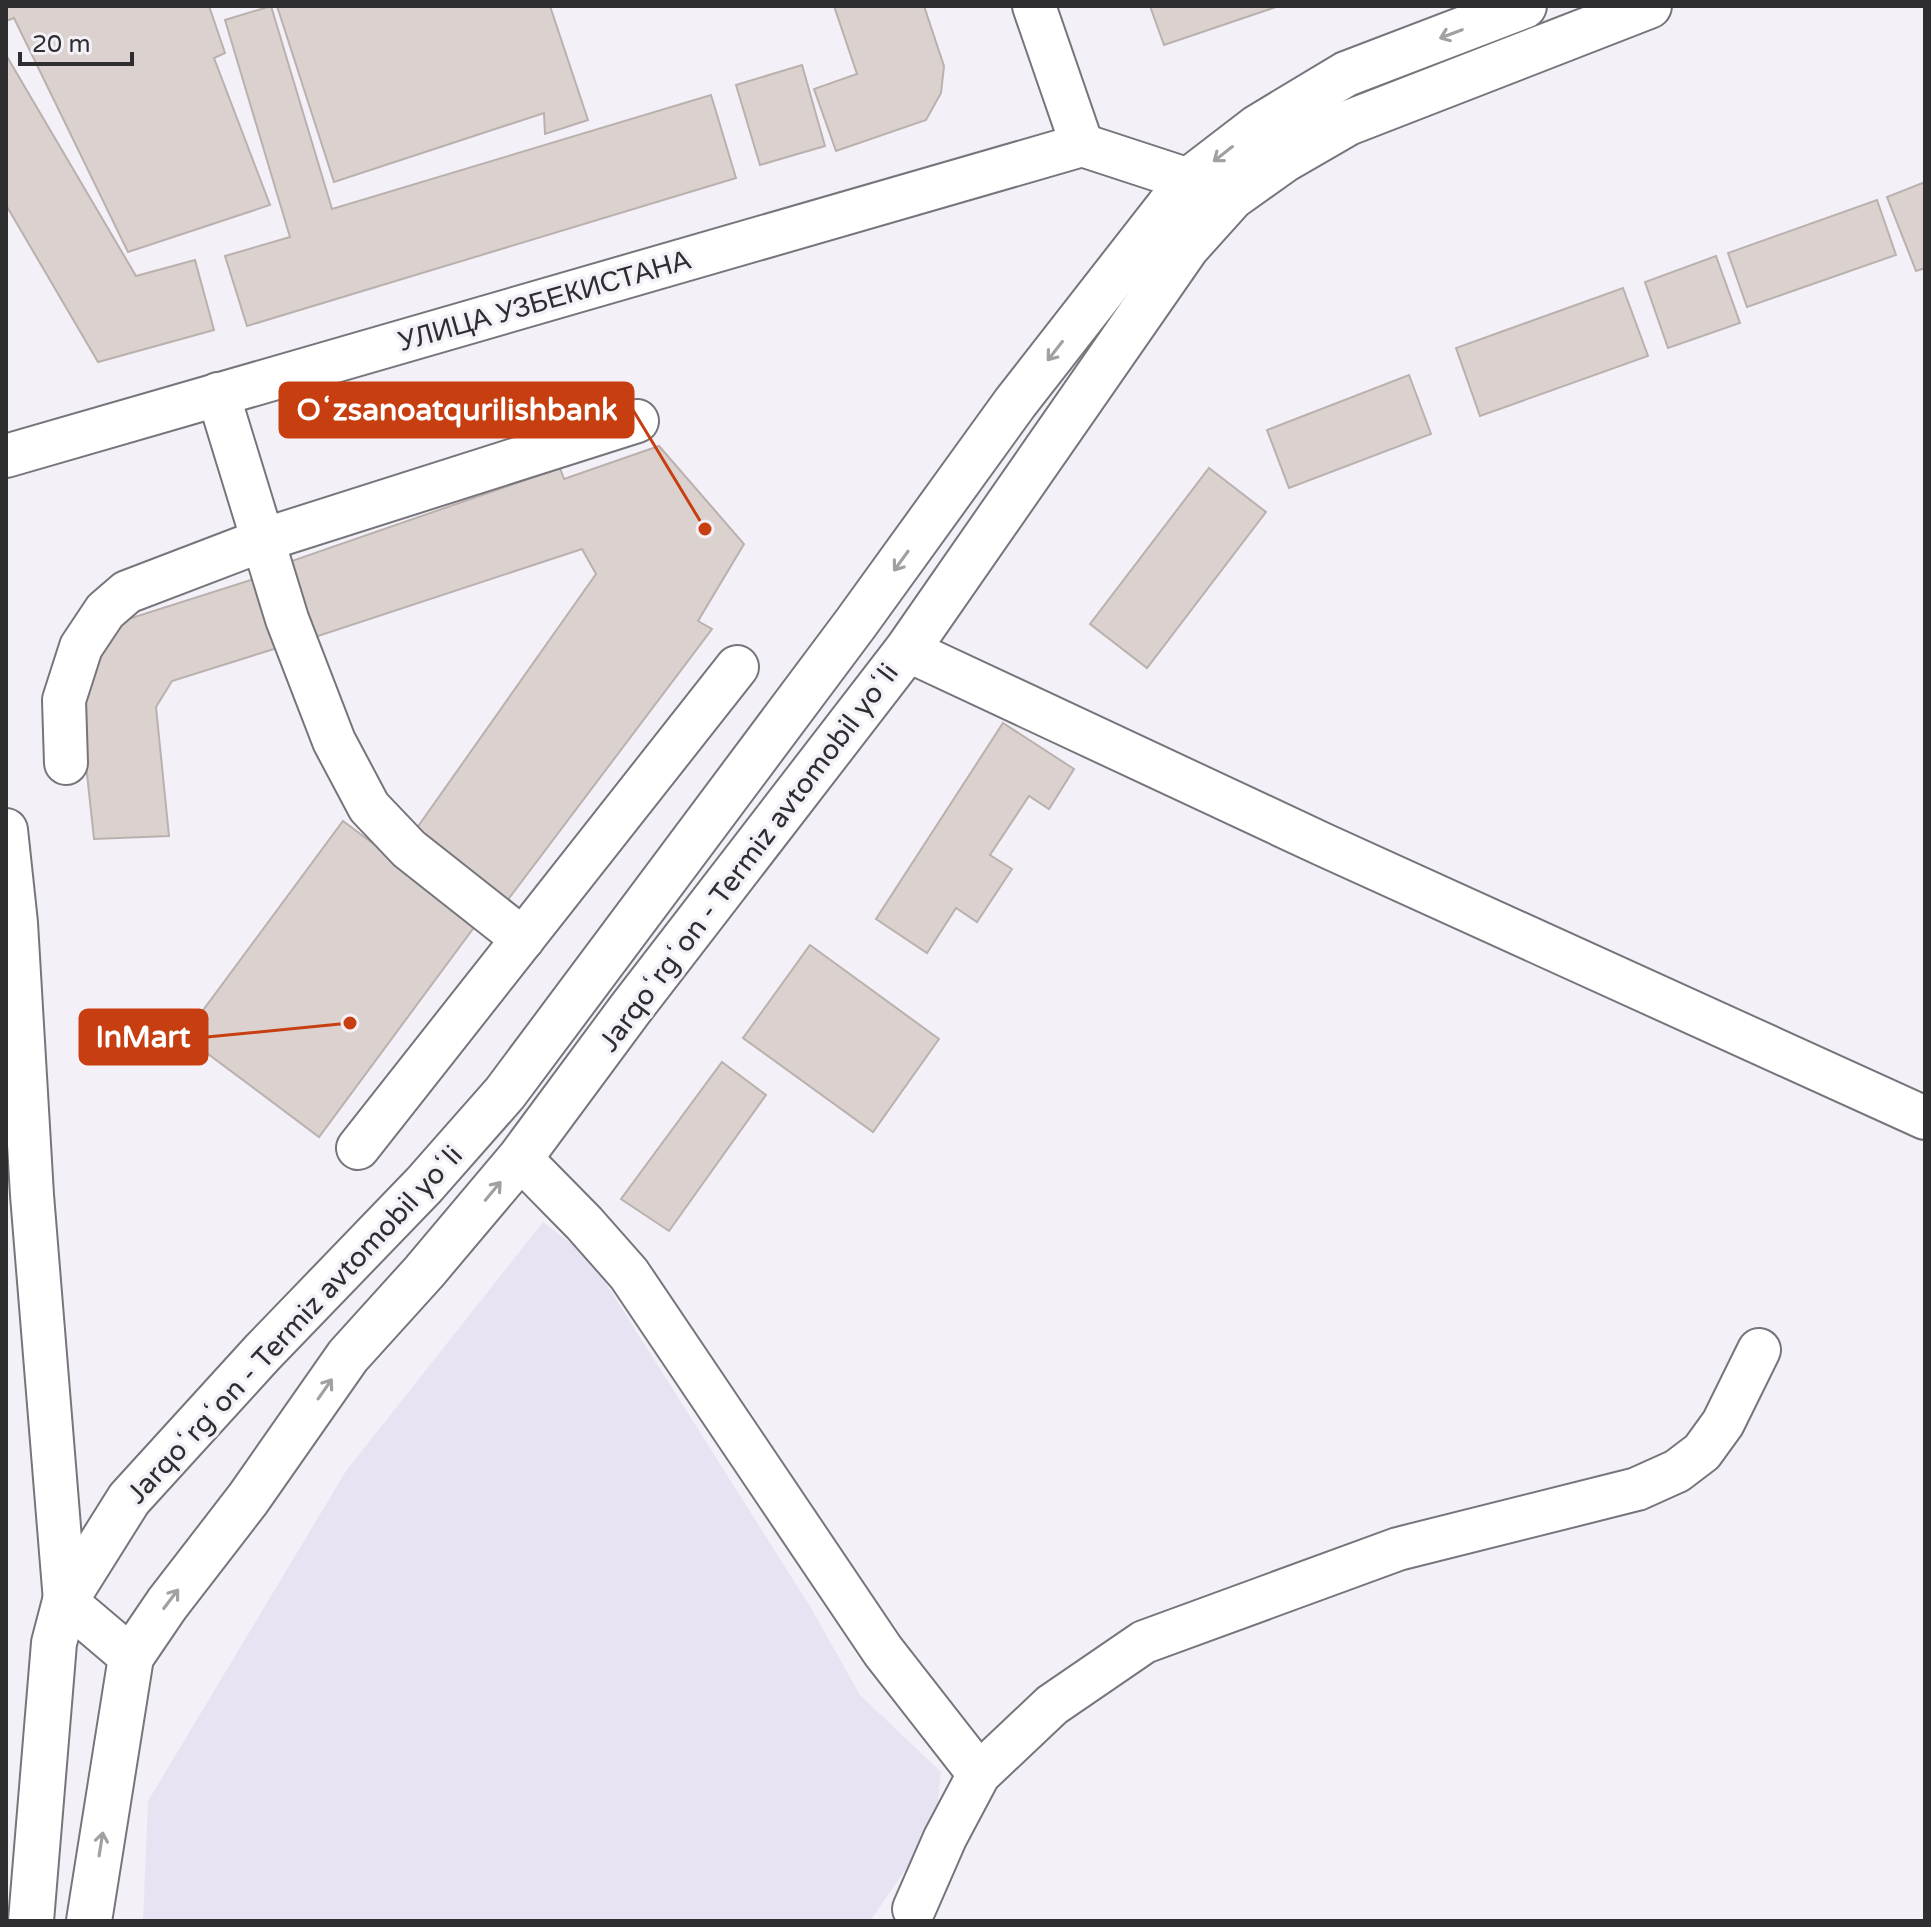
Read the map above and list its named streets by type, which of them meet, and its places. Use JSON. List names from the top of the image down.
{
  "streets": {
    "highway": ["Jarqoʻrgʻon - Termiz avtomobil yoʻli"],
    "street": ["УЛИЦА УЗБЕКИСТАНА"]
  },
  "places": ["Oʻzsanoatqurilishbank", "InMart"],
  "scale_bar": "20 m"
}
